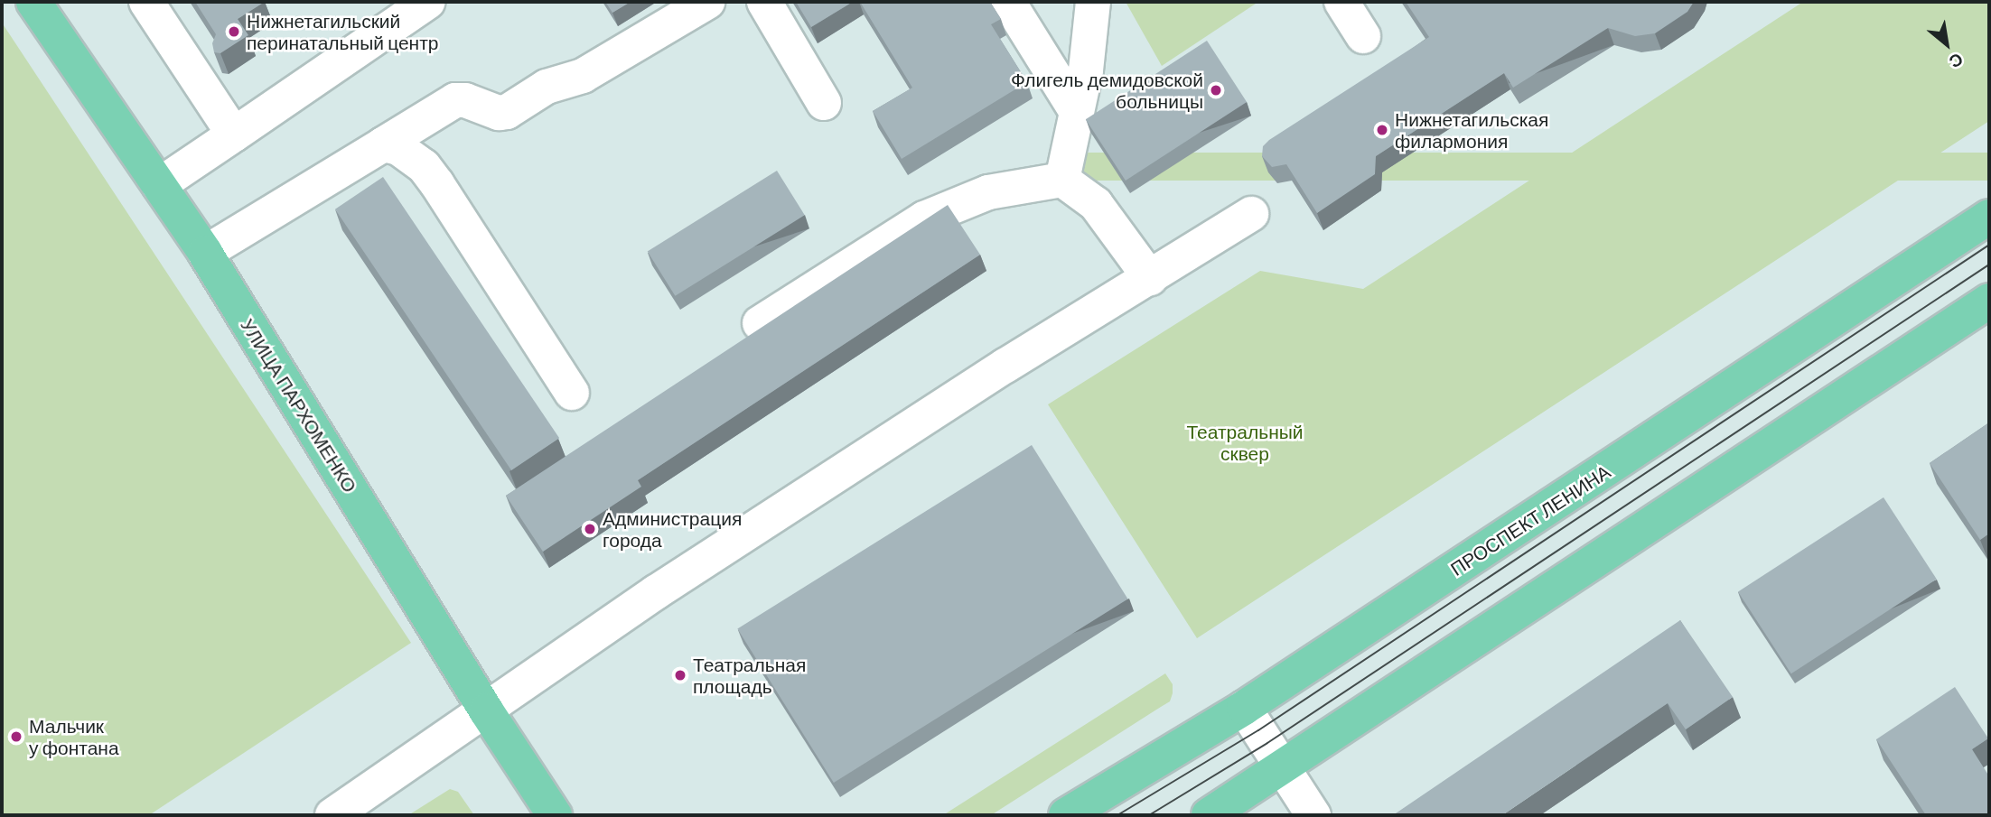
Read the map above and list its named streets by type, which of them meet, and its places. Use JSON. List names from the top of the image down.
{
  "streets": {
    "main road": ["УЛИЦА ПАРХОМЕНКО", "ПРОСПЕКТ ЛЕНИНА"]
  },
  "parks": ["Театральный сквер"],
  "places": [
    "Нижнетагильский перинатальный центр",
    "Флигель демидовской больницы",
    "Нижнетагильская филармония",
    "Администрация города",
    "Театральная площадь",
    "Мальчик у фонтана"
  ],
  "north": "bottom right"
}
